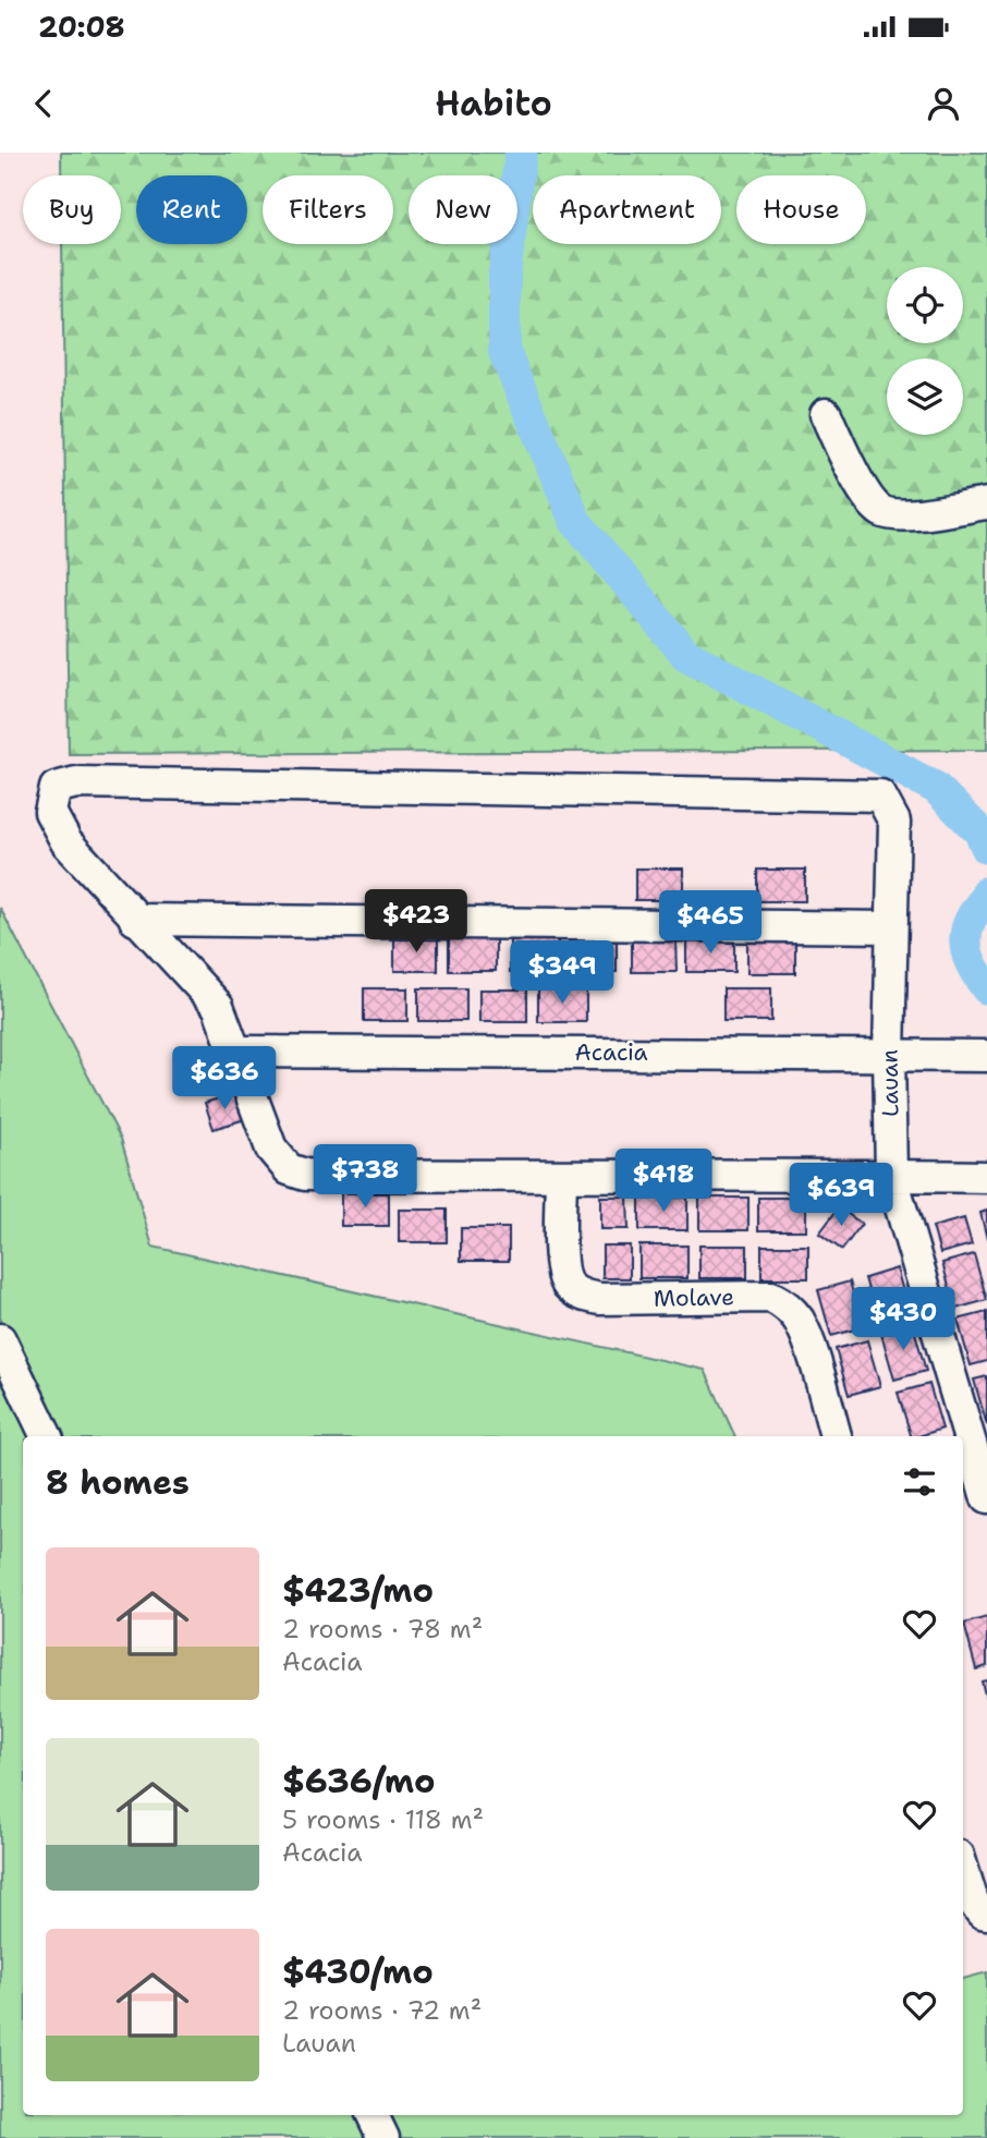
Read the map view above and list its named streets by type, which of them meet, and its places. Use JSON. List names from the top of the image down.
{
  "streets": {
    "street": ["Acacia", "Lauan", "Molave"]
  },
  "crossings": [
    ["Acacia", "Lauan"]
  ],
  "page": {
    "status": "20:08",
    "header": "Habito",
    "chip": [
      "Buy",
      "Rent",
      "Filters",
      "New",
      "Apartment",
      "House"
    ],
    "price": [
      "$423",
      "$465",
      "$349",
      "$636",
      "$738",
      "$418",
      "$639",
      "$430"
    ],
    "heading": "8 homes",
    "list": [
      {
        "name": "$423/mo",
        "note": "2 rooms · 78 m² · Acacia"
      },
      {
        "name": "$636/mo",
        "note": "5 rooms · 118 m² · Acacia"
      },
      {
        "name": "$430/mo",
        "note": "2 rooms · 72 m² · Lauan"
      }
    ]
  }
}
